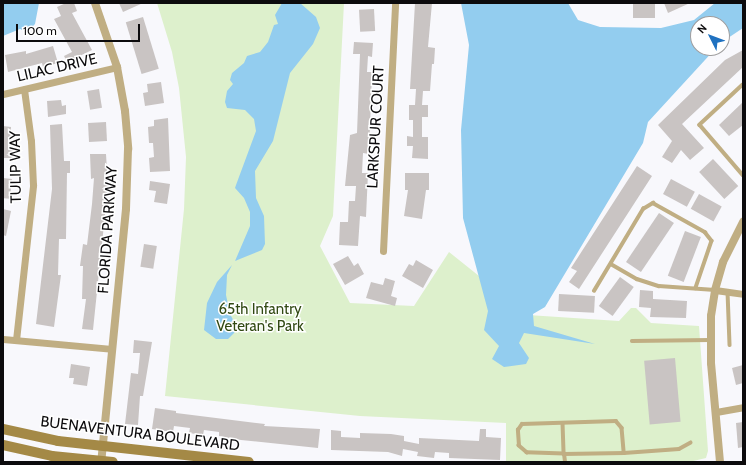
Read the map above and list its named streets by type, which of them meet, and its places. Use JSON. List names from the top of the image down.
{
  "streets": {
    "main road": ["BUENAVENTURA BOULEVARD"],
    "street": [
      "LILAC DRIVE",
      "LARKSPUR COURT",
      "TULIP WAY",
      "FLORIDA PARKWAY"
    ]
  },
  "crossings": [
    ["LILAC DRIVE", "TULIP WAY"],
    ["LILAC DRIVE", "FLORIDA PARKWAY"],
    ["FLORIDA PARKWAY", "BUENAVENTURA BOULEVARD"]
  ],
  "parks": ["65th Infantry Veteran's Park"],
  "scale_bar": "100 m",
  "north": "top left"
}
